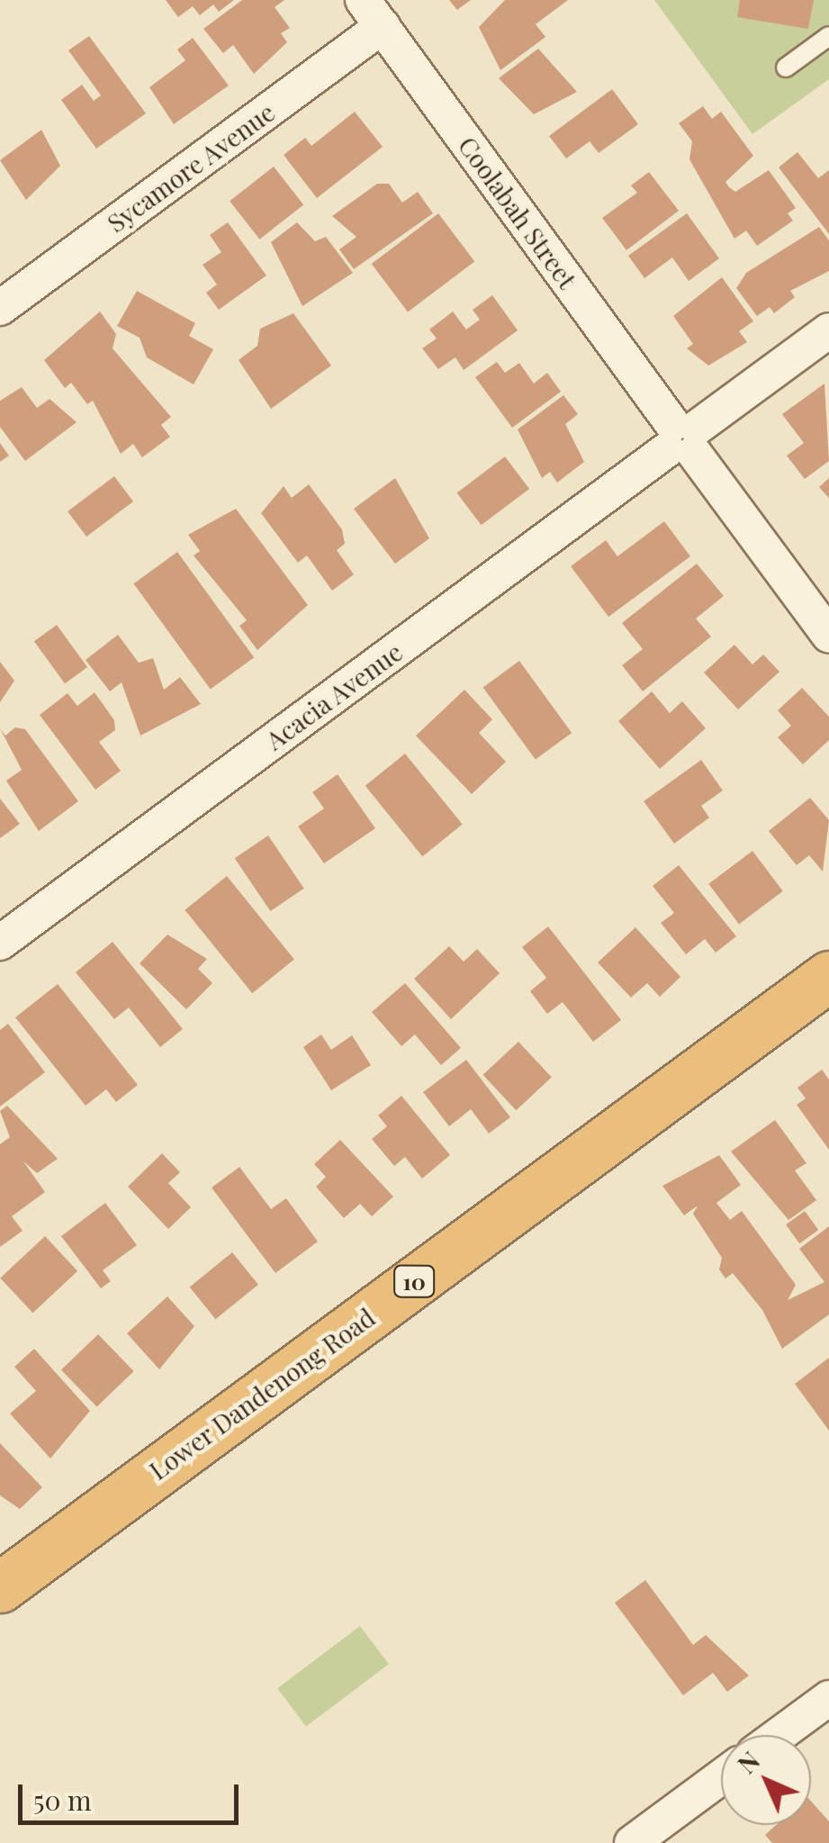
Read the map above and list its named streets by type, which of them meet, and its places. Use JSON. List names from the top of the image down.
{
  "streets": {
    "highway": ["10", "Lower Dandenong Road"],
    "street": ["Sycamore Avenue", "Coolabah Street", "Acacia Avenue"]
  },
  "crossings": [
    ["Sycamore Avenue", "Coolabah Street"],
    ["Coolabah Street", "Acacia Avenue"]
  ],
  "scale_bar": "50 m",
  "north": "top left"
}
